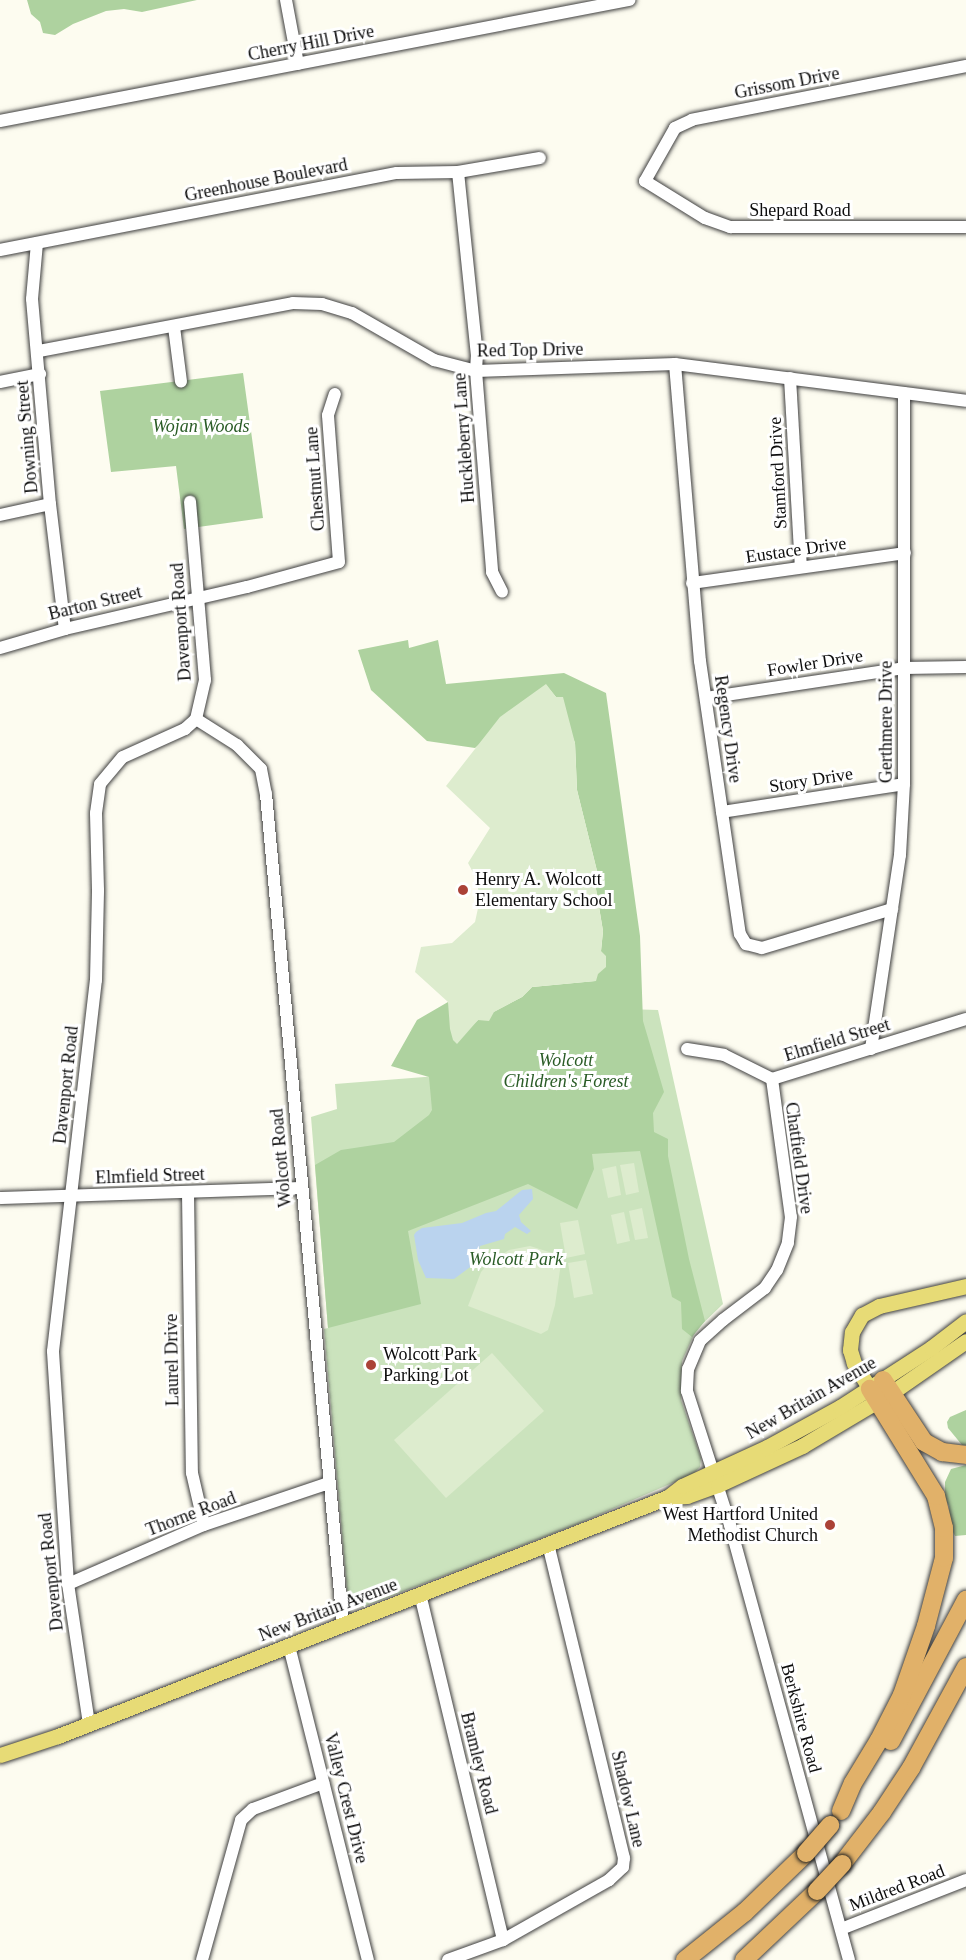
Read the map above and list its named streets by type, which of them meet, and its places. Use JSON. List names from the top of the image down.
{
  "streets": {
    "main road": ["New Britain Avenue"],
    "street": [
      "Cherry Hill Drive",
      "Grissom Drive",
      "Greenhouse Boulevard",
      "Shepard Road",
      "Red Top Drive",
      "Downing Street",
      "Huckleberry Lane",
      "Stamford Drive",
      "Chestnut Lane",
      "Eustace Drive",
      "Barton Street",
      "Davenport Road",
      "Fowler Drive",
      "Gerthmere Drive",
      "Regency Drive",
      "Story Drive",
      "Elmfield Street",
      "Wolcott Road",
      "Chatfield Drive",
      "Laurel Drive",
      "Thorne Road",
      "Berkshire Road",
      "Bramley Road",
      "Valley Crest Drive",
      "Shadow Lane",
      "Mildred Road"
    ]
  },
  "crossings": [
    ["Grissom Drive", "Shepard Road"],
    ["Greenhouse Boulevard", "Downing Street"],
    ["Greenhouse Boulevard", "Huckleberry Lane"],
    ["Red Top Drive", "Downing Street"],
    ["Red Top Drive", "Huckleberry Lane"],
    ["Red Top Drive", "Stamford Drive"],
    ["Red Top Drive", "Gerthmere Drive"],
    ["Red Top Drive", "Regency Drive"],
    ["Downing Street", "Barton Street"],
    ["Stamford Drive", "Eustace Drive"],
    ["Chestnut Lane", "Barton Street"],
    ["Eustace Drive", "Gerthmere Drive"],
    ["Eustace Drive", "Regency Drive"],
    ["Barton Street", "Davenport Road"],
    ["Davenport Road", "Elmfield Street"],
    ["Davenport Road", "Wolcott Road"],
    ["Davenport Road", "New Britain Avenue"],
    ["Davenport Road", "Thorne Road"],
    ["Fowler Drive", "Gerthmere Drive"],
    ["Fowler Drive", "Regency Drive"],
    ["Gerthmere Drive", "Regency Drive"],
    ["Gerthmere Drive", "Story Drive"],
    ["Gerthmere Drive", "Elmfield Street"],
    ["Regency Drive", "Story Drive"],
    ["Elmfield Street", "Wolcott Road"],
    ["Elmfield Street", "Chatfield Drive"],
    ["Elmfield Street", "Laurel Drive"],
    ["Wolcott Road", "New Britain Avenue"],
    ["Wolcott Road", "Thorne Road"],
    ["Chatfield Drive", "New Britain Avenue"],
    ["Chatfield Drive", "Berkshire Road"],
    ["Laurel Drive", "Thorne Road"],
    ["New Britain Avenue", "Berkshire Road"],
    ["New Britain Avenue", "Bramley Road"],
    ["New Britain Avenue", "Valley Crest Drive"],
    ["New Britain Avenue", "Shadow Lane"],
    ["Berkshire Road", "Mildred Road"],
    ["Bramley Road", "Shadow Lane"]
  ],
  "parks": ["Wojan Woods", "Wolcott Children's Forest", "Wolcott Park"],
  "places": ["Henry A. Wolcott Elementary School", "Wolcott Park Parking Lot", "West Hartford United Methodist Church"]
}
